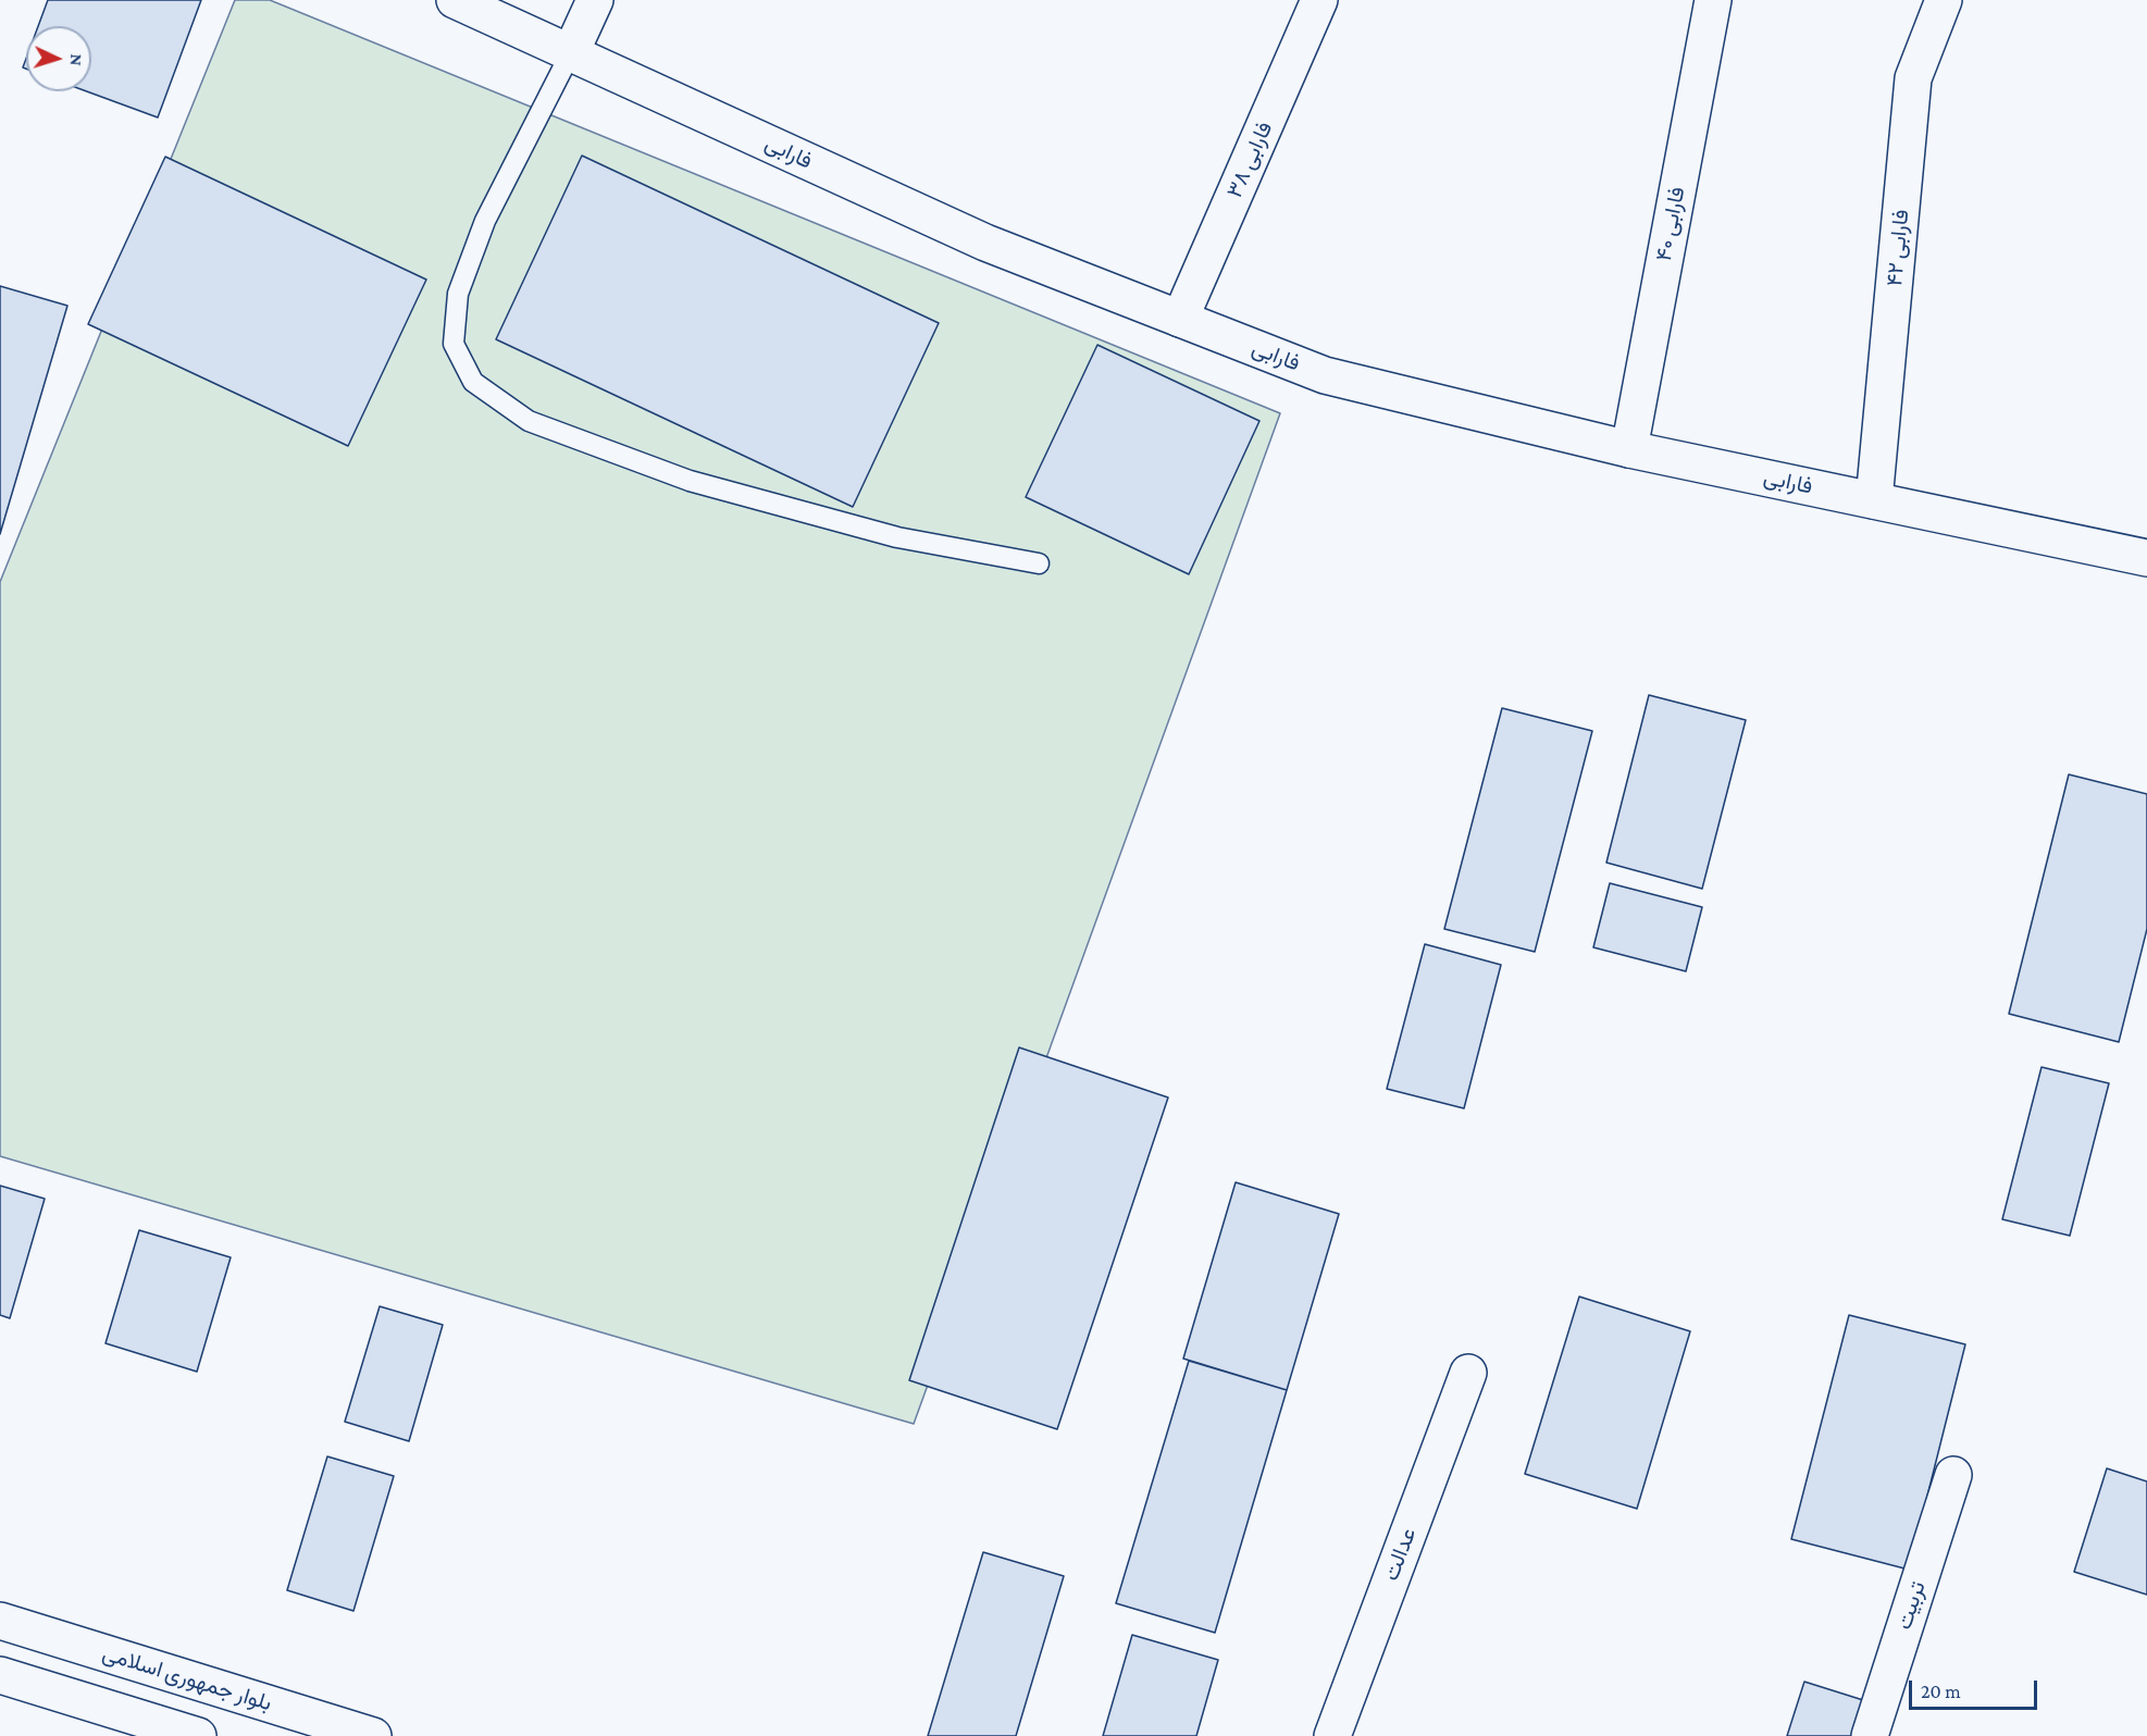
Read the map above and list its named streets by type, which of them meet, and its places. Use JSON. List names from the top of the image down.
{
  "streets": {
    "street": [
      "فارابی",
      "فارابی ۳۸",
      "فارابی ۴۰",
      "فارابی ۴۲",
      "عدالت",
      "تربیت",
      "بلوار جمهوری اسلامی"
    ]
  },
  "crossings": [
    ["فارابی", "فارابی ۳۸"],
    ["فارابی", "فارابی ۴۰"],
    ["فارابی", "فارابی ۴۲"]
  ],
  "scale_bar": "20 m",
  "north": "right"
}
